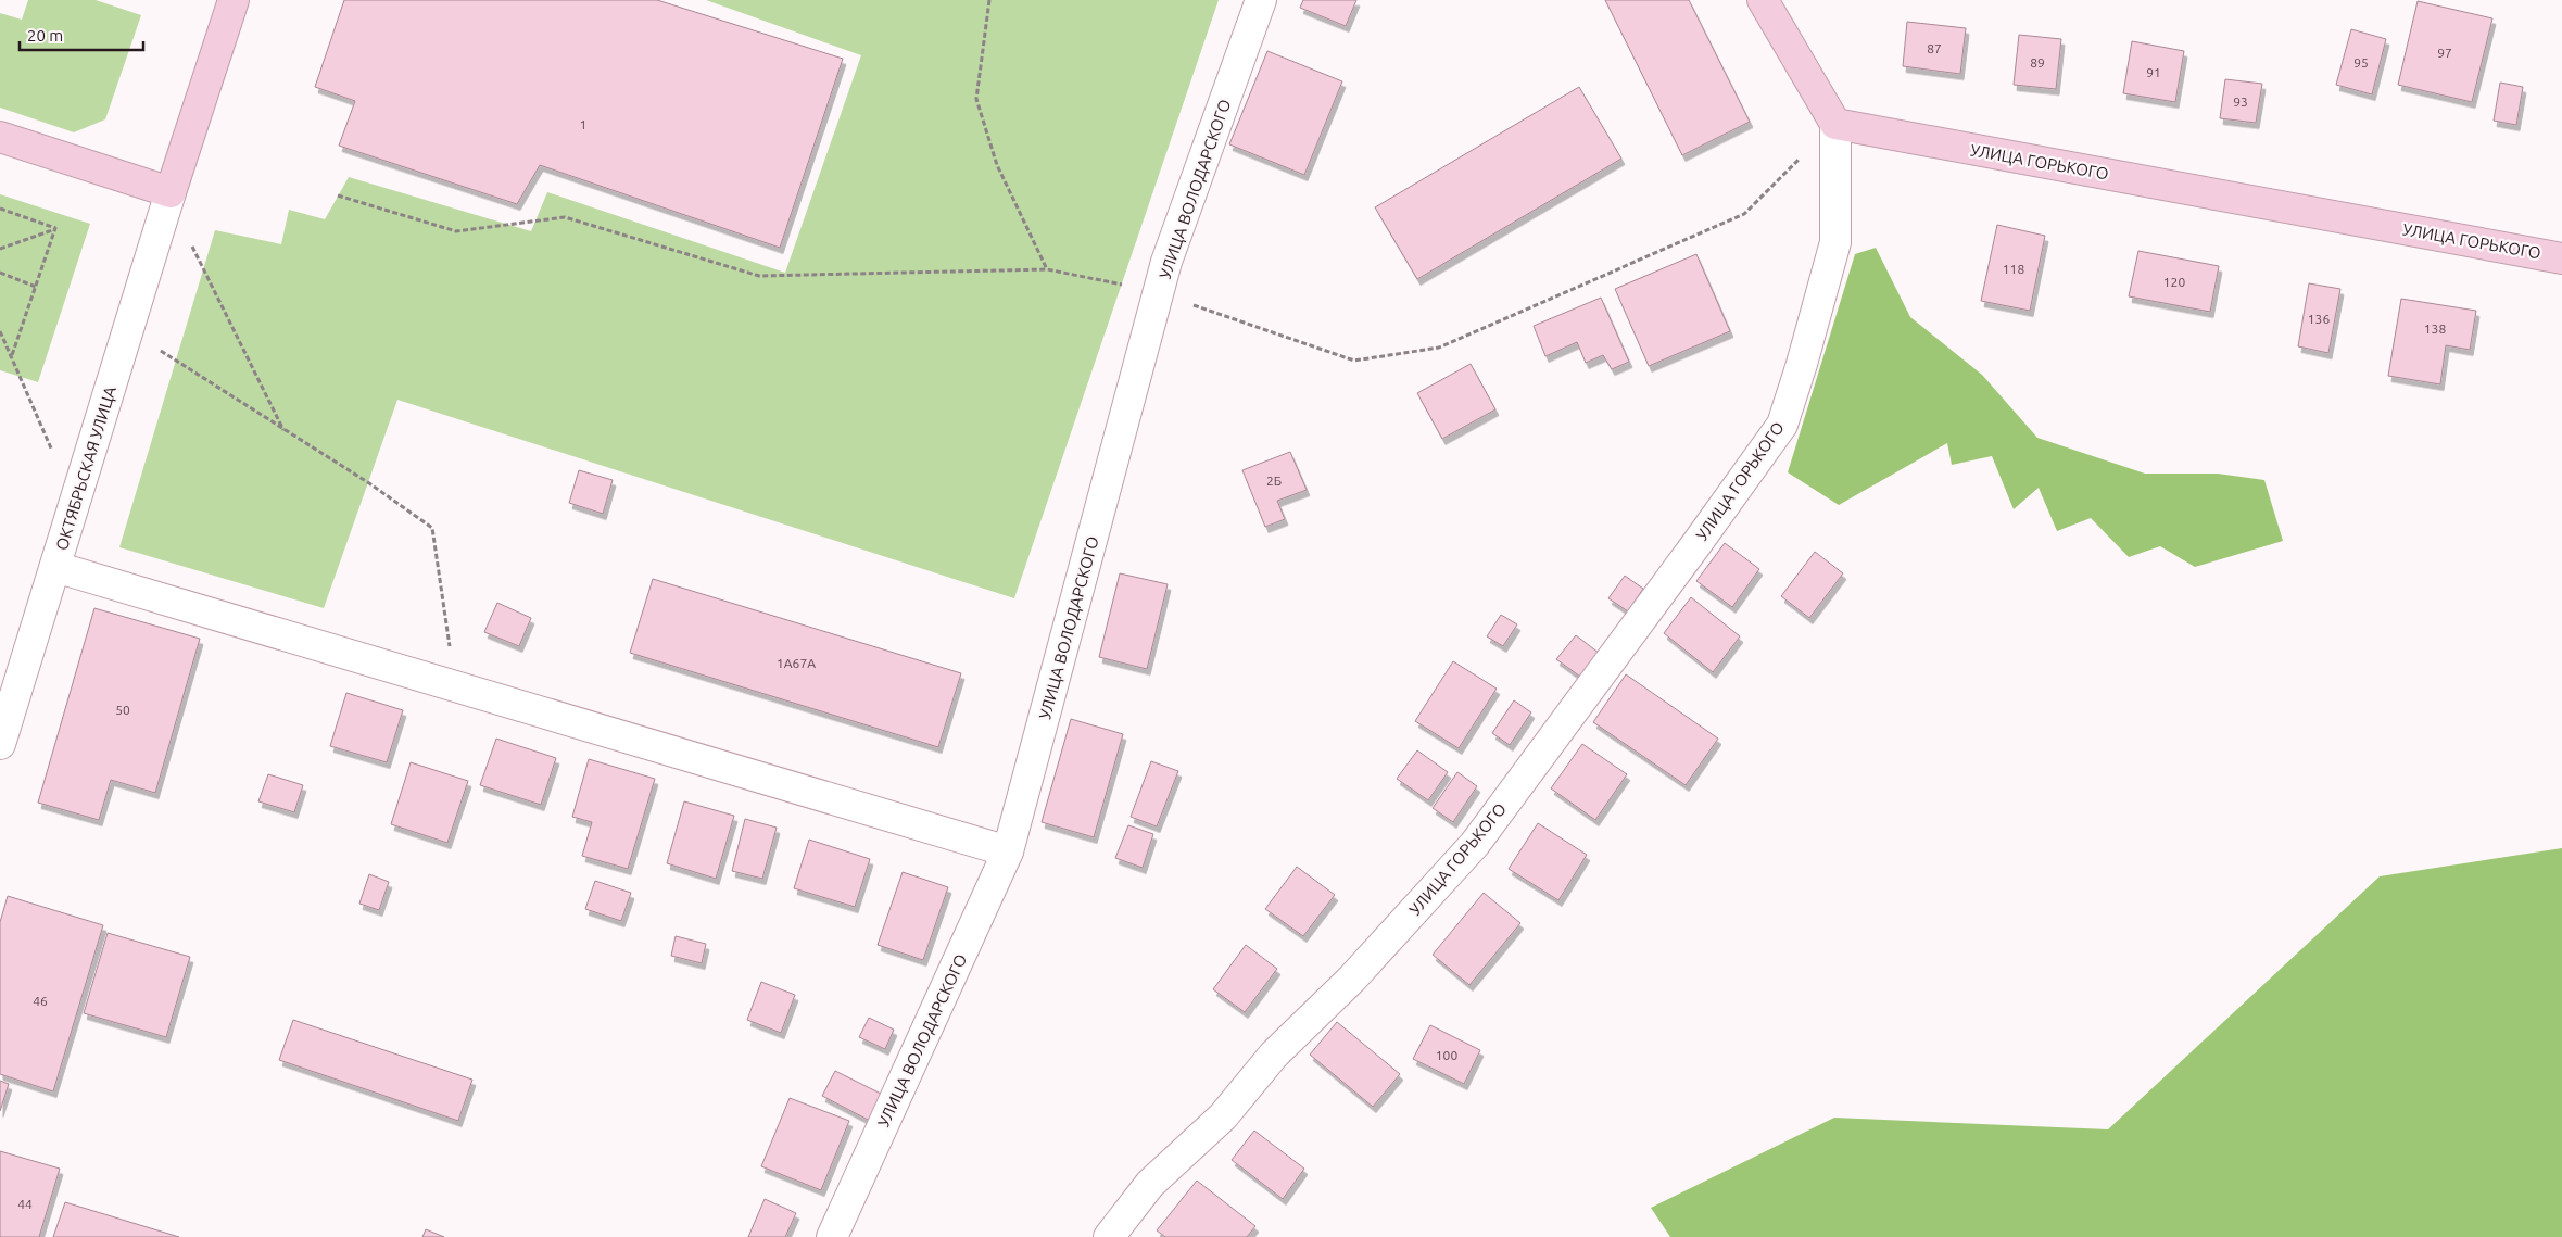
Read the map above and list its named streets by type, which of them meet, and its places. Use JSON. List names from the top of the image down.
{
  "streets": {
    "street": ["УЛИЦА ГОРЬКОГО", "УЛИЦА ВОЛОДАРСКОГО", "ОКТЯБРЬСКАЯ УЛИЦА"]
  },
  "house_numbers": [
    "87",
    "97",
    "89",
    "95",
    "91",
    "93",
    "1",
    "118",
    "120",
    "136",
    "138",
    "2Б",
    "1А67A",
    "50",
    "46",
    "100",
    "44"
  ],
  "scale_bar": "20 m"
}
